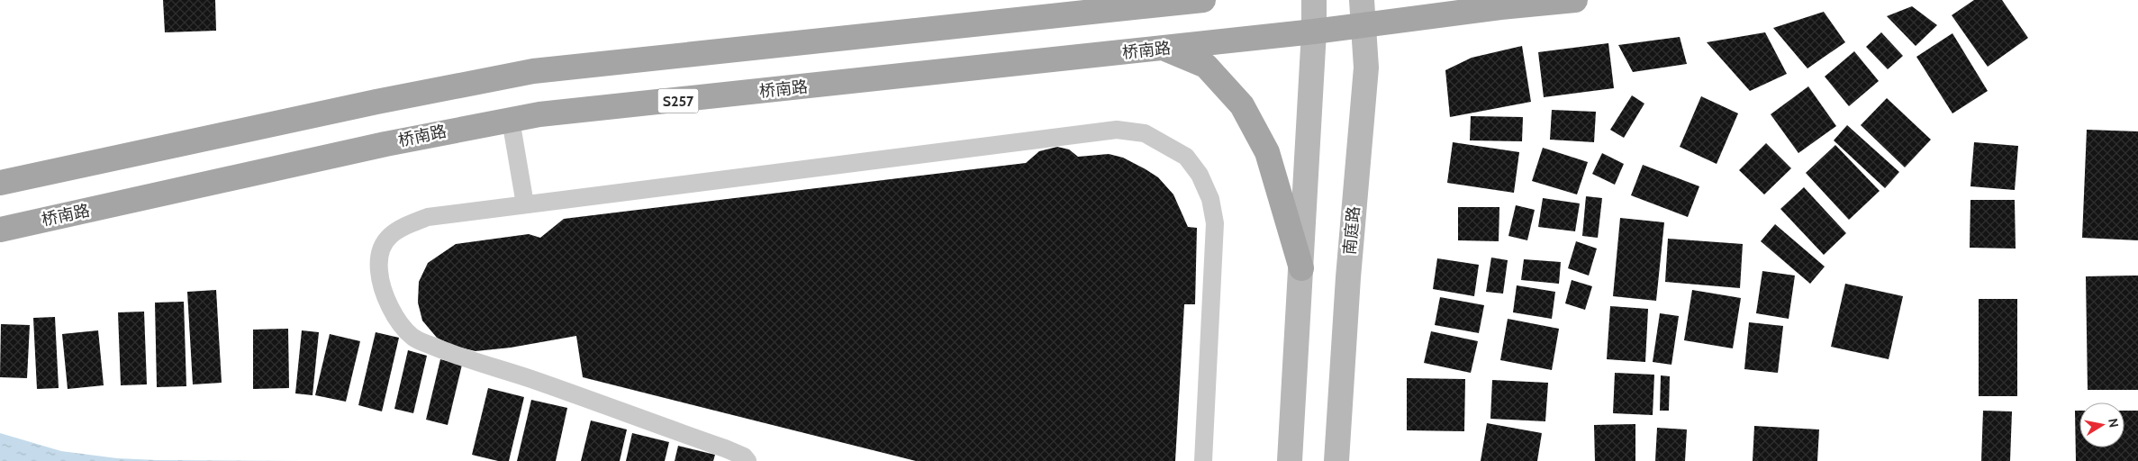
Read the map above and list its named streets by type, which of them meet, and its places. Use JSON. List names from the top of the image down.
{
  "streets": {
    "main road": ["桥南路", "S257"],
    "street": ["南庭路"]
  },
  "crossings": [
    ["桥南路", "南庭路"]
  ],
  "north": "right"
}
